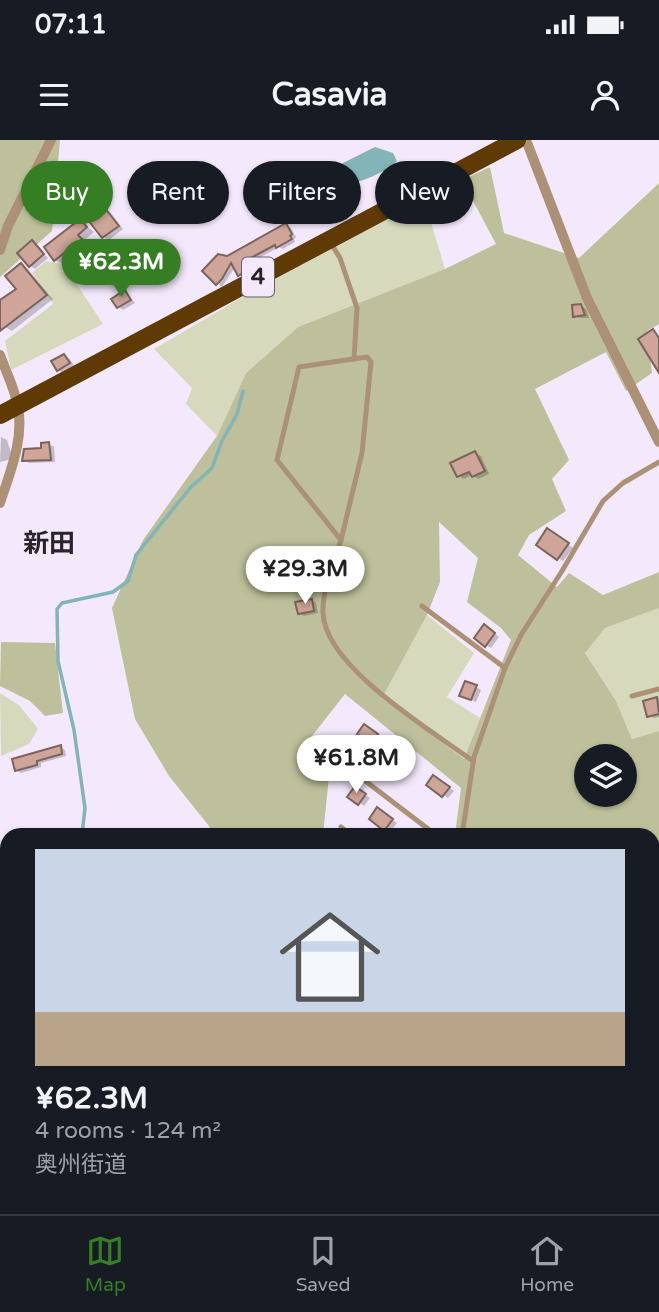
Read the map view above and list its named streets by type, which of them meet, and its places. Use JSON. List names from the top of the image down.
{
  "streets": {
    "highway": ["4"]
  },
  "districts": ["新田"],
  "page": {
    "status": "07:11",
    "header": "Casavia",
    "chip": [
      "Buy",
      "Rent",
      "Filters",
      "New"
    ],
    "price": ["¥62.3M", "¥29.3M", "¥61.8M"],
    "list": [
      {
        "name": "¥62.3M",
        "note": "4 rooms · 124 m² · 奥州街道"
      }
    ],
    "tabs": ["Map", "Saved", "Home"]
  }
}
